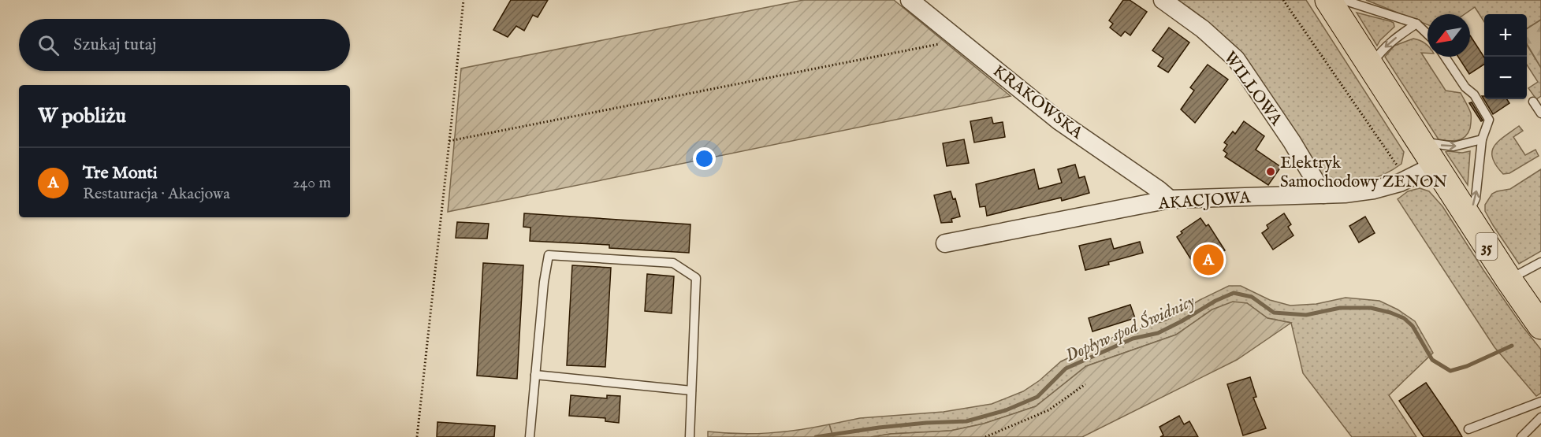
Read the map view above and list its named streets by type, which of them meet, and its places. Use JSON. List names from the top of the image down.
{
  "streets": {
    "main road": ["35"],
    "street": ["WILLOWA", "KRAKOWSKA", "AKACJOWA"]
  },
  "crossings": [
    ["WILLOWA", "AKACJOWA"],
    ["KRAKOWSKA", "AKACJOWA"],
    ["AKACJOWA", "35"]
  ],
  "water": ["Dopływ spod Świdnicy"],
  "places": ["Elektryk Samochodowy ZENON"],
  "north": "bottom left",
  "page": {
    "map_buttons": ["+", "−"],
    "search": "Szukaj tutaj",
    "heading": "W pobliżu",
    "list": [
      {
        "mark": "A",
        "name": "Tre Monti",
        "note": "Restauracja · Akacjowa",
        "value": "240 m"
      }
    ],
    "pins": "A"
  }
}
